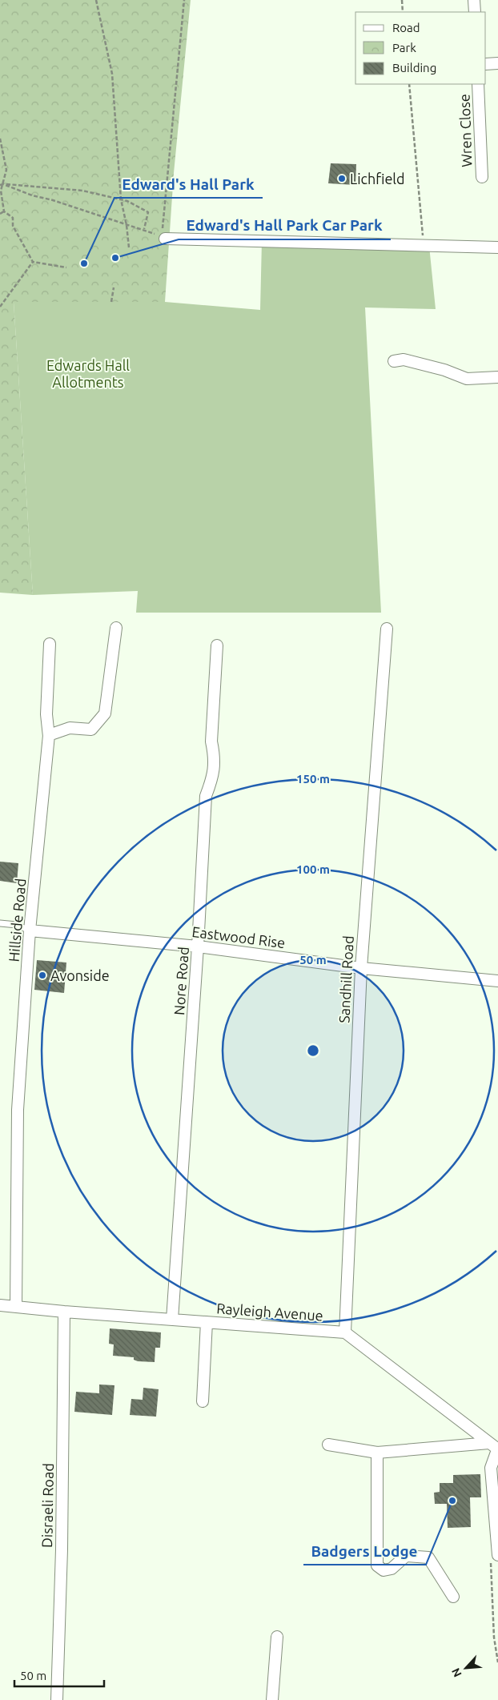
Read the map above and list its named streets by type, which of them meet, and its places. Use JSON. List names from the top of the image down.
{
  "streets": {
    "street": [
      "Wren Close",
      "Hillside Road",
      "Eastwood Rise",
      "Sandhill Road",
      "Nore Road",
      "Rayleigh Avenue",
      "Disraeli Road"
    ]
  },
  "crossings": [
    ["Hillside Road", "Eastwood Rise"],
    ["Hillside Road", "Rayleigh Avenue"],
    ["Eastwood Rise", "Sandhill Road"],
    ["Eastwood Rise", "Nore Road"],
    ["Sandhill Road", "Rayleigh Avenue"],
    ["Nore Road", "Rayleigh Avenue"],
    ["Rayleigh Avenue", "Disraeli Road"]
  ],
  "parks": ["Edwards Hall Allotments"],
  "places": [
    "Lichfield",
    "Edward's Hall Park Car Park",
    "Edward's Hall Park",
    "Avonside",
    "Badgers Lodge"
  ],
  "legend": ["Road", "Park", "Building"],
  "scale_bar": "50 m",
  "north": "bottom left",
  "rings": ["150 m", "100 m", "50 m"]
}
